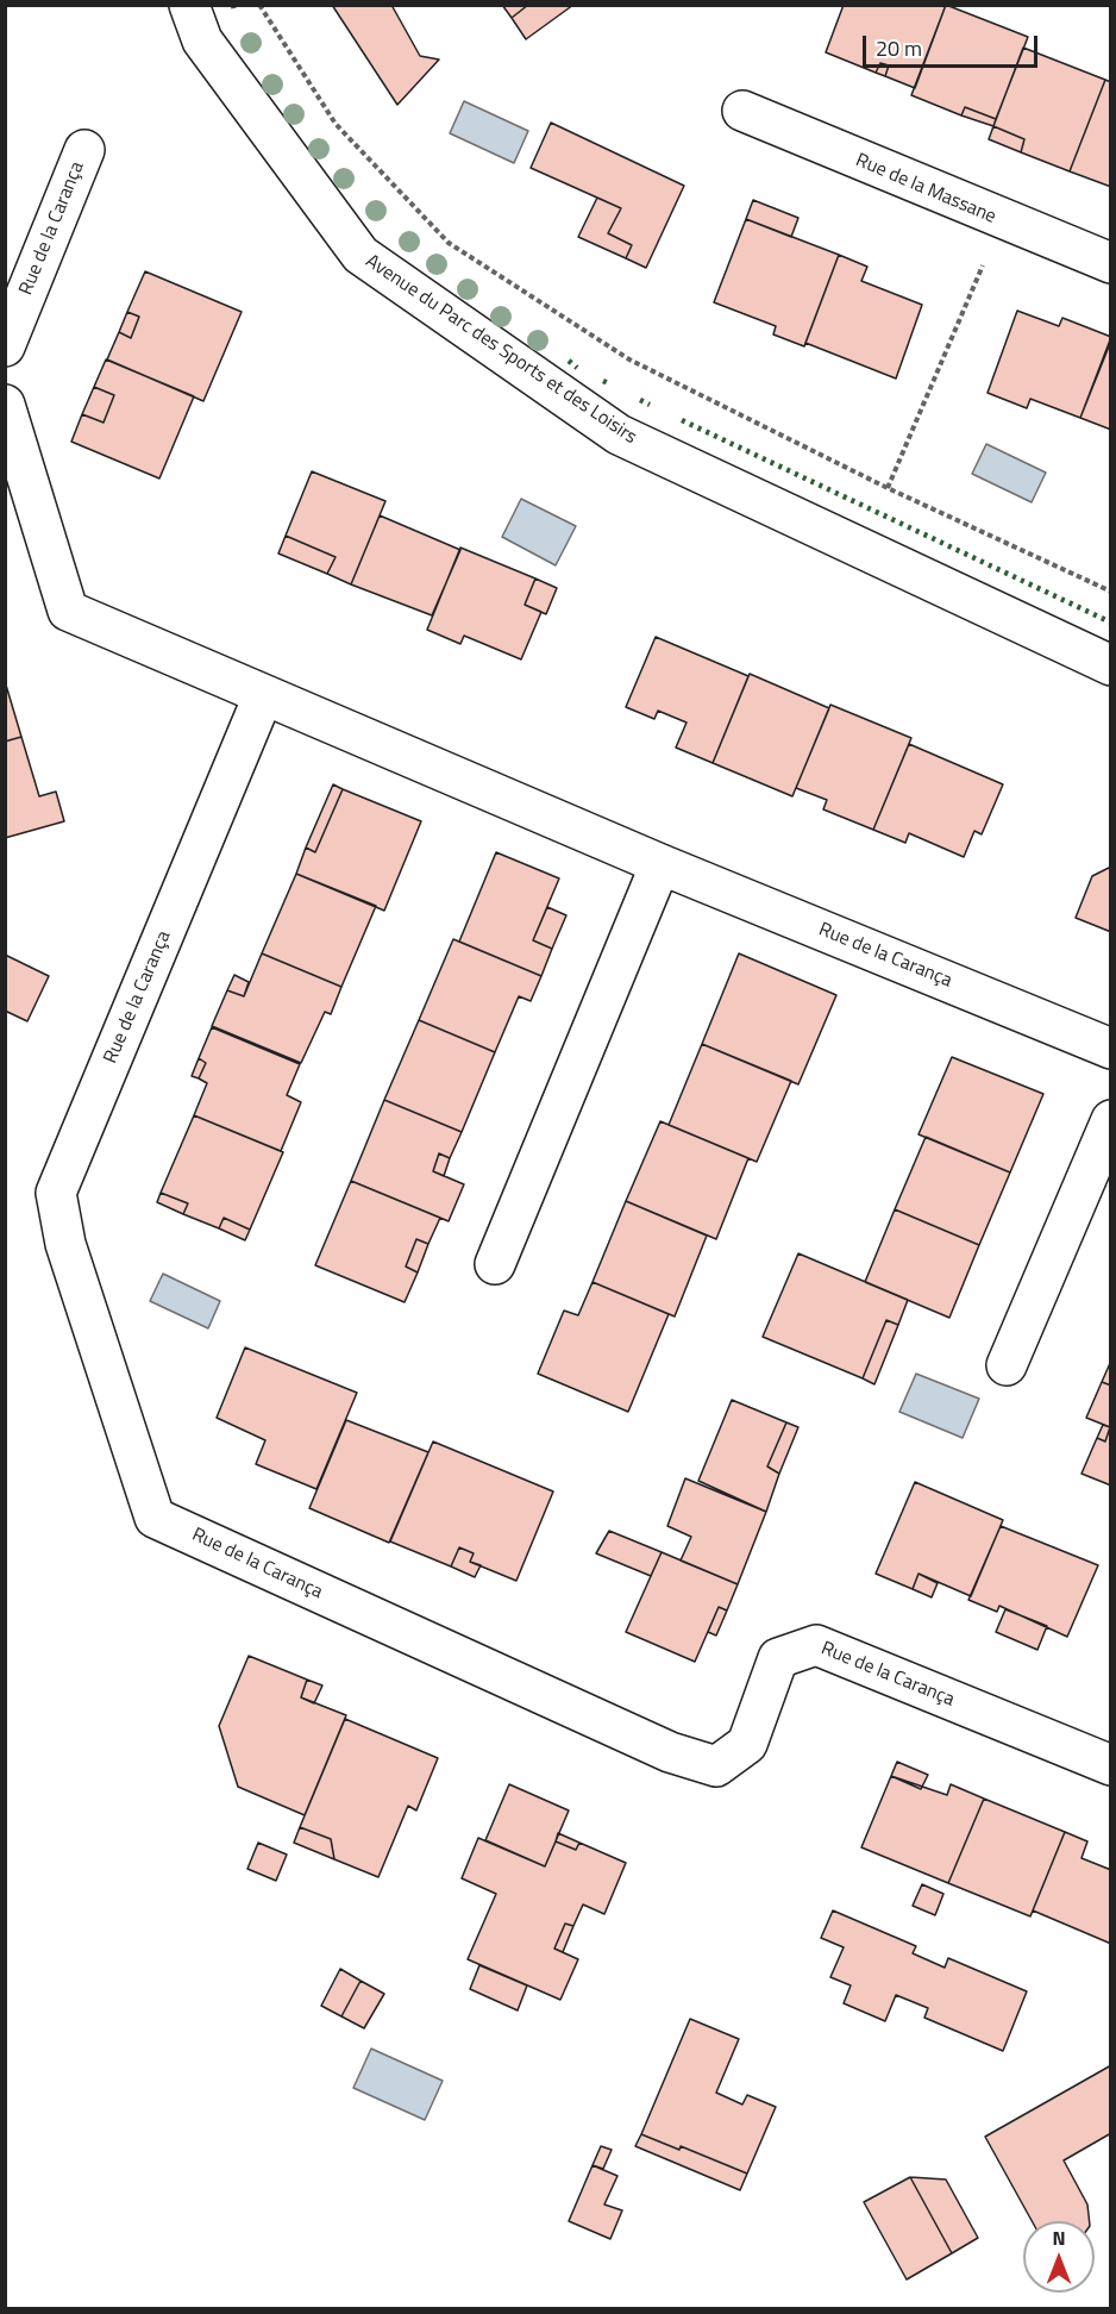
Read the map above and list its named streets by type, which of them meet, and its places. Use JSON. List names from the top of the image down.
{
  "streets": {
    "street": ["Rue de la Massane", "Rue de la Carança", "Avenue du Parc des Sports et des Loisirs"]
  },
  "scale_bar": "20 m",
  "north": "top"
}
